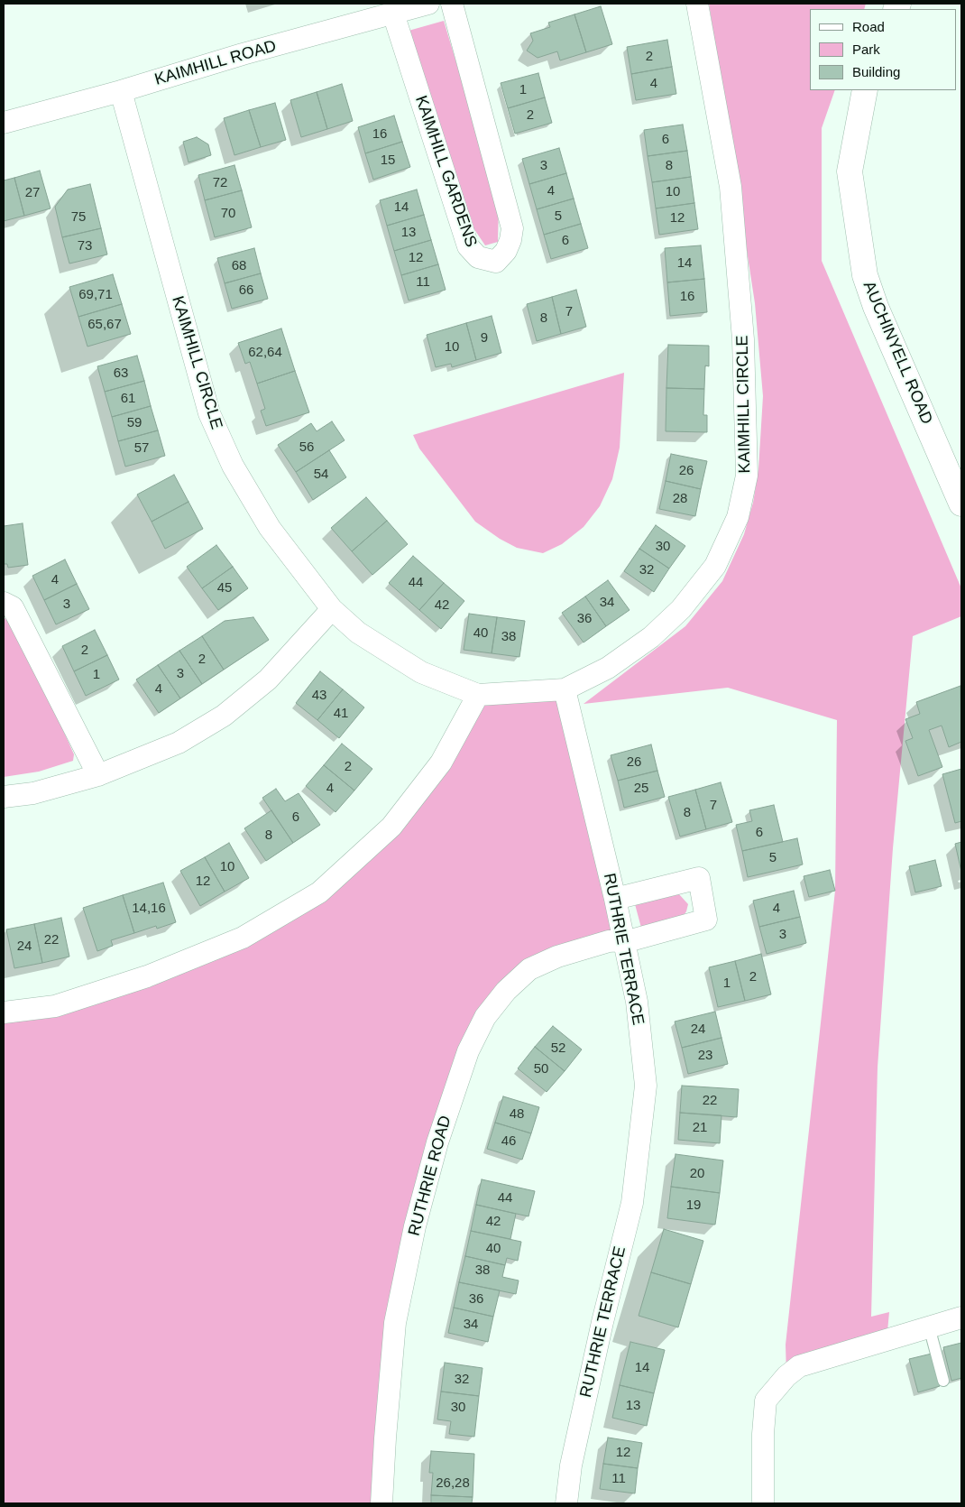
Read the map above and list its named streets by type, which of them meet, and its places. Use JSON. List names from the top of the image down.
{
  "streets": {
    "street": [
      "KAIMHILL ROAD",
      "KAIMHILL GARDENS",
      "AUCHINYELL ROAD",
      "KAIMHILL CIRCLE",
      "RUTHRIE TERRACE",
      "RUTHRIE ROAD"
    ]
  },
  "crossings": [
    ["KAIMHILL ROAD", "KAIMHILL GARDENS"],
    ["KAIMHILL ROAD", "KAIMHILL CIRCLE"],
    ["KAIMHILL CIRCLE", "RUTHRIE TERRACE"],
    ["RUTHRIE TERRACE", "RUTHRIE ROAD"]
  ],
  "house_numbers": [
    "2",
    "4",
    "1",
    "2",
    "16",
    "6",
    "15",
    "3",
    "8",
    "72",
    "4",
    "10",
    "27",
    "14",
    "70",
    "5",
    "75",
    "12",
    "13",
    "6",
    "73",
    "12",
    "14",
    "68",
    "11",
    "66",
    "69,71",
    "16",
    "7",
    "8",
    "65,67",
    "9",
    "10",
    "62,64",
    "63",
    "61",
    "59",
    "56",
    "57",
    "26",
    "54",
    "28",
    "30",
    "32",
    "4",
    "44",
    "45",
    "34",
    "3",
    "42",
    "36",
    "40",
    "38",
    "2",
    "2",
    "3",
    "1",
    "4",
    "43",
    "41",
    "26",
    "2",
    "4",
    "25",
    "7",
    "8",
    "6",
    "6",
    "8",
    "5",
    "10",
    "12",
    "14,16",
    "4",
    "3",
    "22",
    "24",
    "2",
    "1",
    "24",
    "52",
    "23",
    "50",
    "22",
    "48",
    "21",
    "46",
    "20",
    "44",
    "19",
    "42",
    "40",
    "38",
    "36",
    "34",
    "14",
    "32",
    "13",
    "30",
    "12",
    "11",
    "26,28"
  ],
  "legend": ["Road", "Park", "Building"]
}
